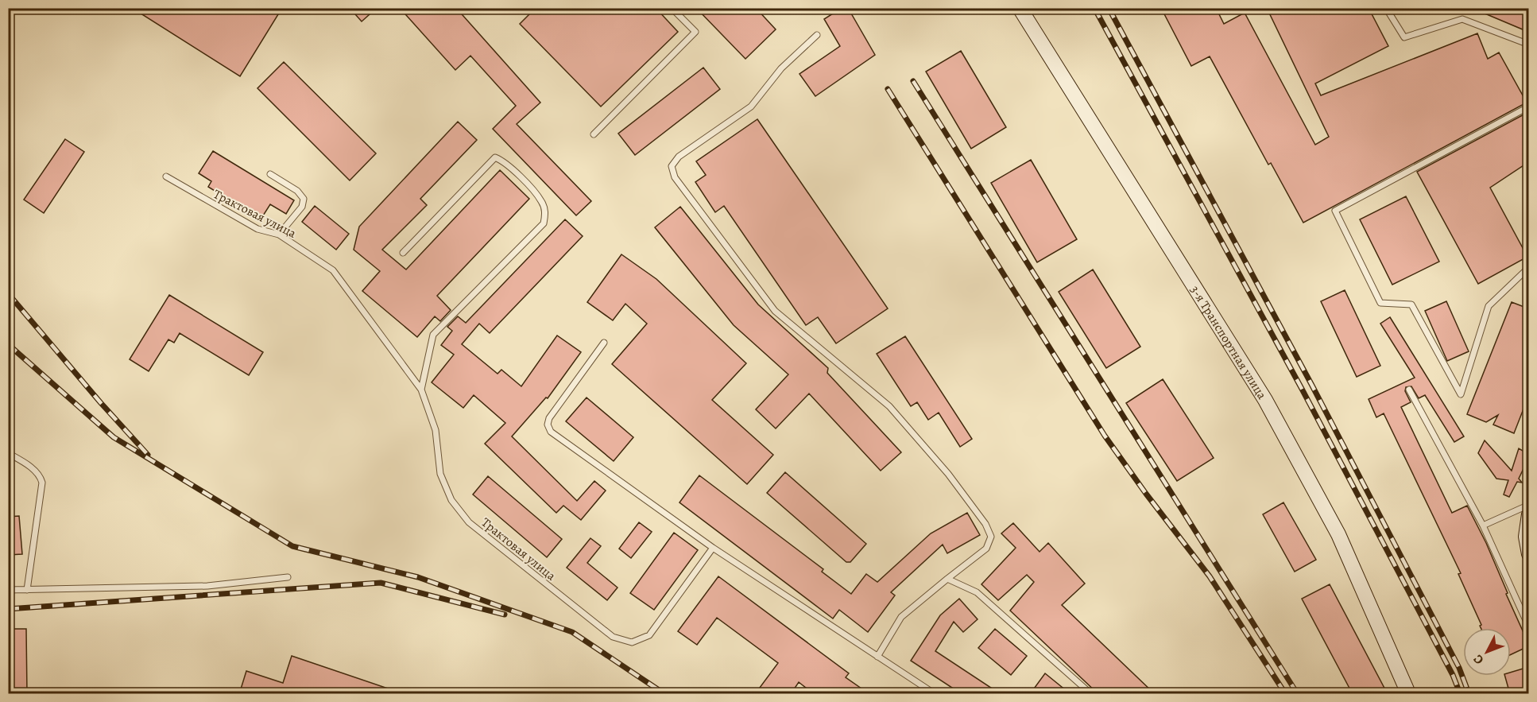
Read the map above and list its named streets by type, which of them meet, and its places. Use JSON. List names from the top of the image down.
{
  "streets": {
    "street": ["3-я Транспортная улица"],
    "lane": ["Трактовая улица"]
  },
  "north": "bottom left"
}
